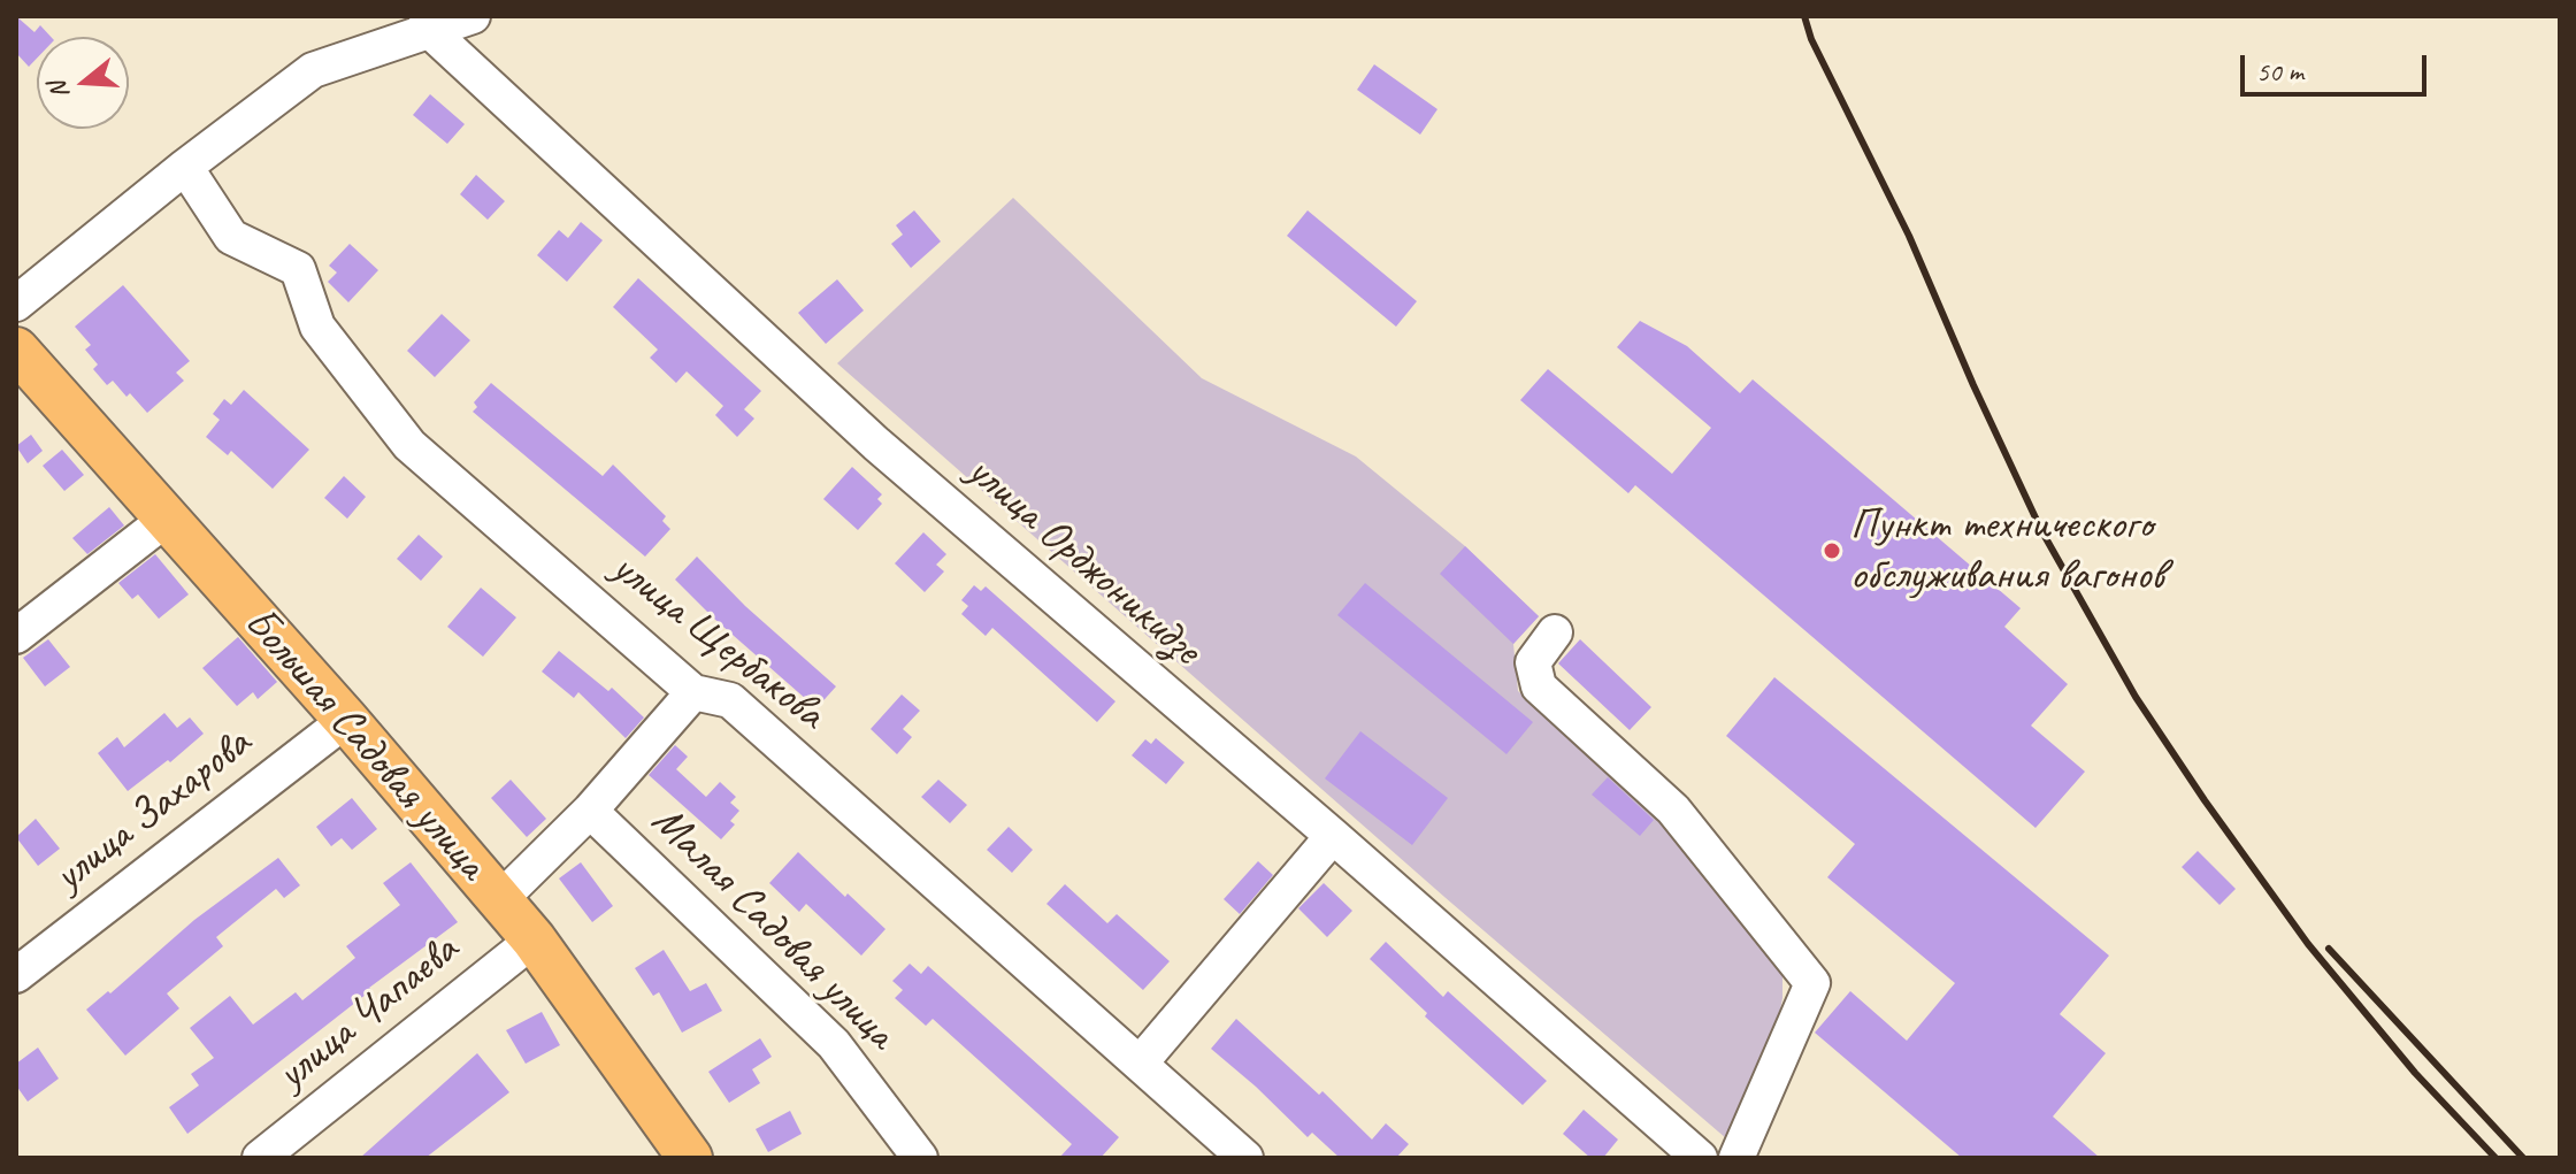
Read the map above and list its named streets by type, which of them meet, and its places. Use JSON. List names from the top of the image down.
{
  "streets": {
    "main road": ["Большая Садовая улица"],
    "street": [
      "улица Орджоникидзе",
      "улица Щербакова",
      "улица Захарова",
      "Малая Садовая улица",
      "улица Чапаева"
    ]
  },
  "crossings": [
    ["Большая Садовая улица", "улица Захарова"],
    ["Большая Садовая улица", "улица Чапаева"]
  ],
  "places": ["Пункт технического обслуживания вагонов"],
  "scale_bar": "50 m",
  "north": "left"
}
